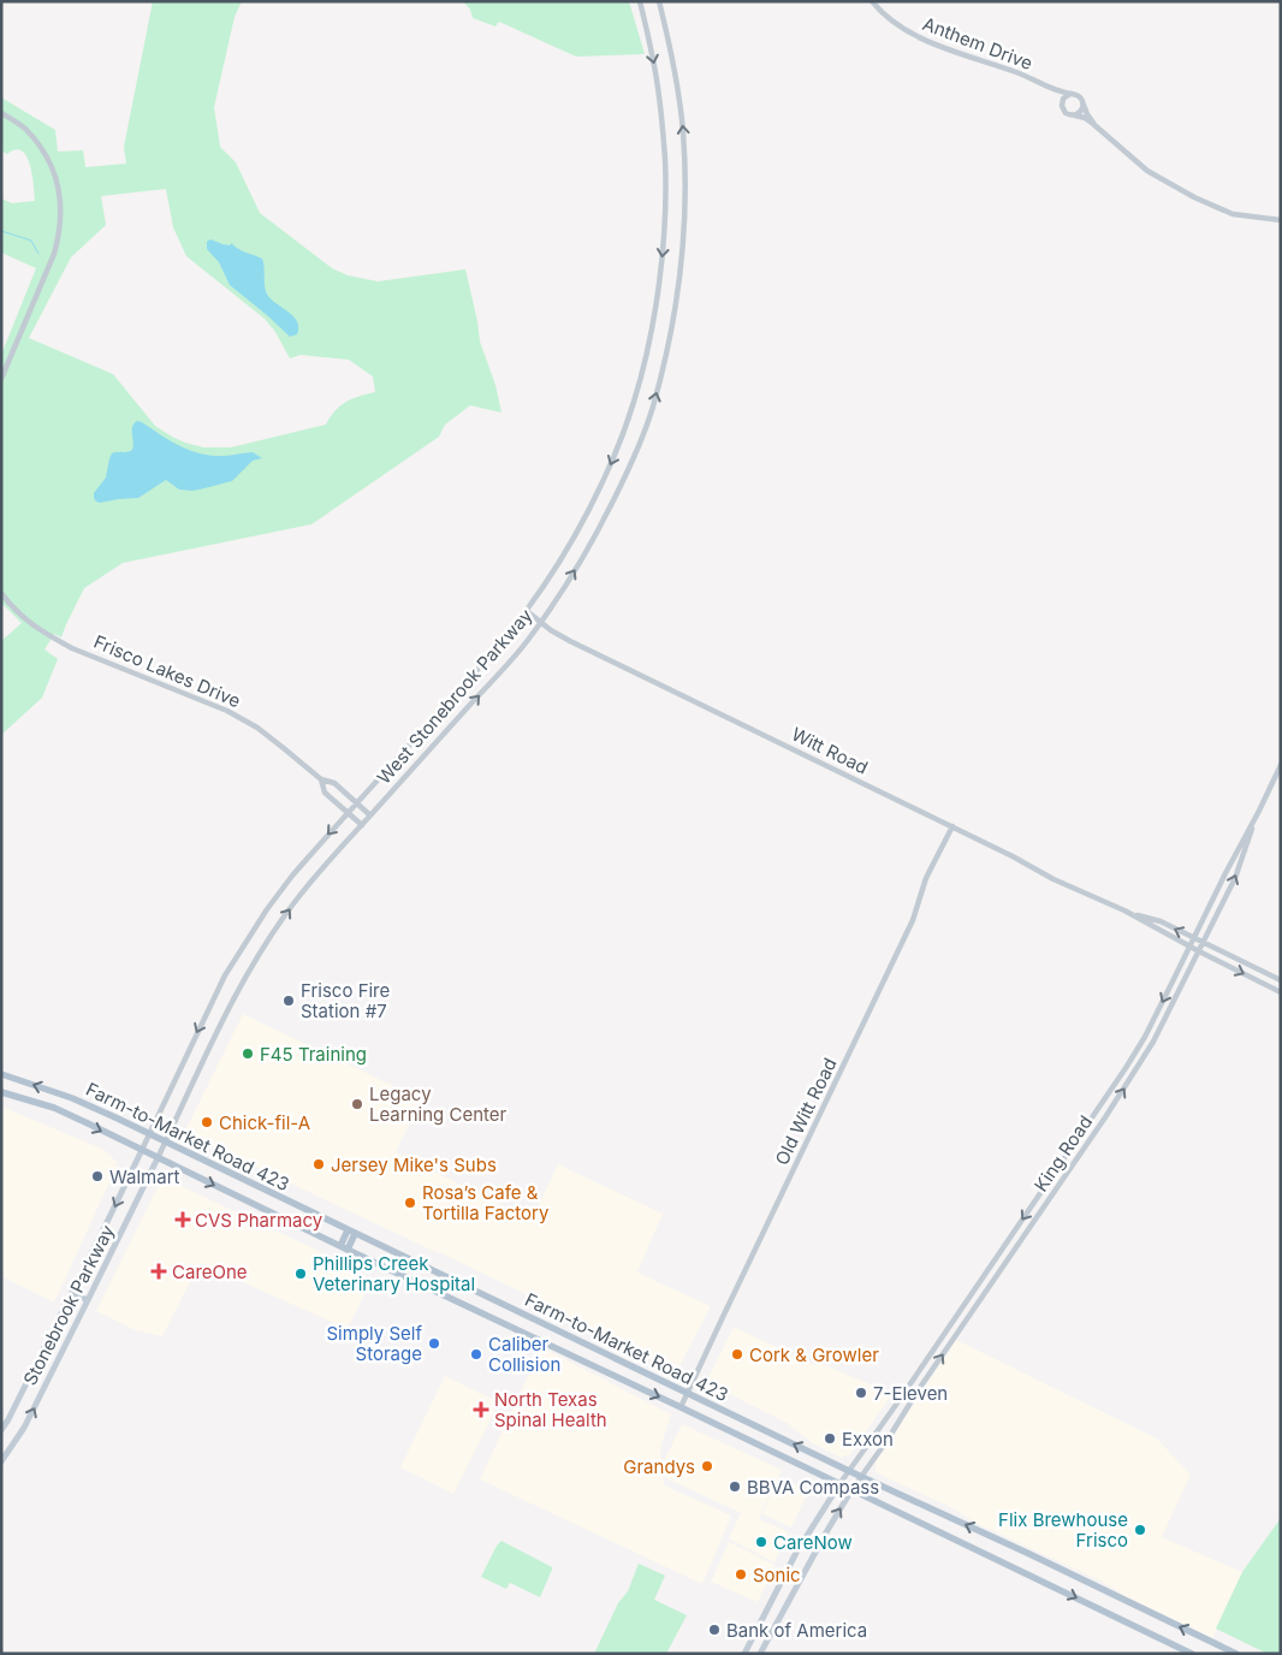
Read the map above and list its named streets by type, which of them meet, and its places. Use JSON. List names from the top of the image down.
{
  "streets": {
    "main road": ["Farm-to-Market Road 423", "Stonebrook Parkway"],
    "street": [
      "Anthem Drive",
      "Frisco Lakes Drive",
      "West Stonebrook Parkway",
      "Witt Road",
      "Old Witt Road",
      "King Road"
    ]
  },
  "crossings": [
    ["Frisco Lakes Drive", "West Stonebrook Parkway"],
    ["West Stonebrook Parkway", "Witt Road"],
    ["West Stonebrook Parkway", "Farm-to-Market Road 423"],
    ["West Stonebrook Parkway", "Stonebrook Parkway"],
    ["Witt Road", "Old Witt Road"],
    ["Witt Road", "King Road"],
    ["Old Witt Road", "Farm-to-Market Road 423"],
    ["Farm-to-Market Road 423", "King Road"],
    ["Farm-to-Market Road 423", "Stonebrook Parkway"]
  ],
  "places": {
    "other": [
      "Frisco Fire Station #7",
      "F45 Training",
      "Legacy Learning Center",
      "Chick-fil-A",
      "Jersey Mike's Subs",
      "Walmart",
      "Rosa’s Cafe & Tortilla Factory",
      "Phillips Creek Veterinary Hospital",
      "Simply Self Storage",
      "Caliber Collision",
      "Cork & Growler",
      "7-Eleven",
      "Exxon",
      "Grandys",
      "BBVA Compass",
      "Flix Brewhouse Frisco",
      "CareNow",
      "Sonic",
      "Bank of America"
    ],
    "health": ["CVS Pharmacy", "CareOne", "North Texas Spinal Health"]
  }
}
